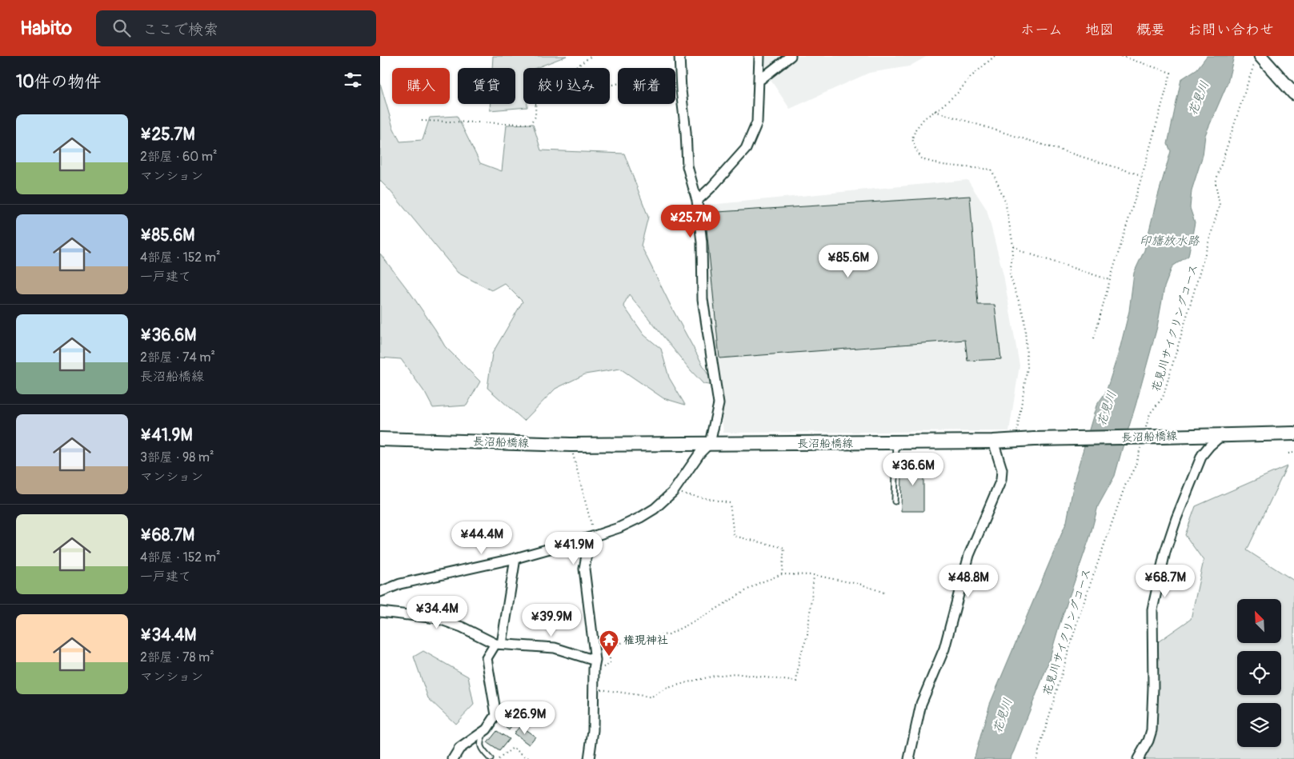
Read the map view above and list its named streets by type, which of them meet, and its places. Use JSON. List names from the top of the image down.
{
  "streets": {
    "main road": ["長沼船橋線"],
    "path": ["花見川サイクリングコース"]
  },
  "water": ["花見川", "印旛放水路"],
  "places": {
    "temple": ["権現神社"]
  },
  "north": "top left",
  "page": {
    "header": "Habito",
    "search": "ここで検索",
    "nav": [
      "ホーム",
      "地図",
      "概要",
      "お問い合わせ"
    ],
    "heading": "10件の物件",
    "chip": [
      "購入",
      "賃貸",
      "絞り込み",
      "新着"
    ],
    "list": [
      {
        "name": "¥25.7M",
        "note": "2部屋 · 60 m² · マンション"
      },
      {
        "name": "¥85.6M",
        "note": "4部屋 · 152 m² · 一戸建て"
      },
      {
        "name": "¥36.6M",
        "note": "2部屋 · 74 m² · 長沼船橋線"
      },
      {
        "name": "¥41.9M",
        "note": "3部屋 · 98 m² · マンション"
      },
      {
        "name": "¥68.7M",
        "note": "4部屋 · 152 m² · 一戸建て"
      },
      {
        "name": "¥34.4M",
        "note": "2部屋 · 78 m² · マンション"
      }
    ],
    "price": [
      "¥25.7M",
      "¥85.6M",
      "¥36.6M",
      "¥44.4M",
      "¥41.9M",
      "¥48.8M",
      "¥68.7M",
      "¥34.4M",
      "¥39.9M",
      "¥26.9M"
    ]
  }
}
